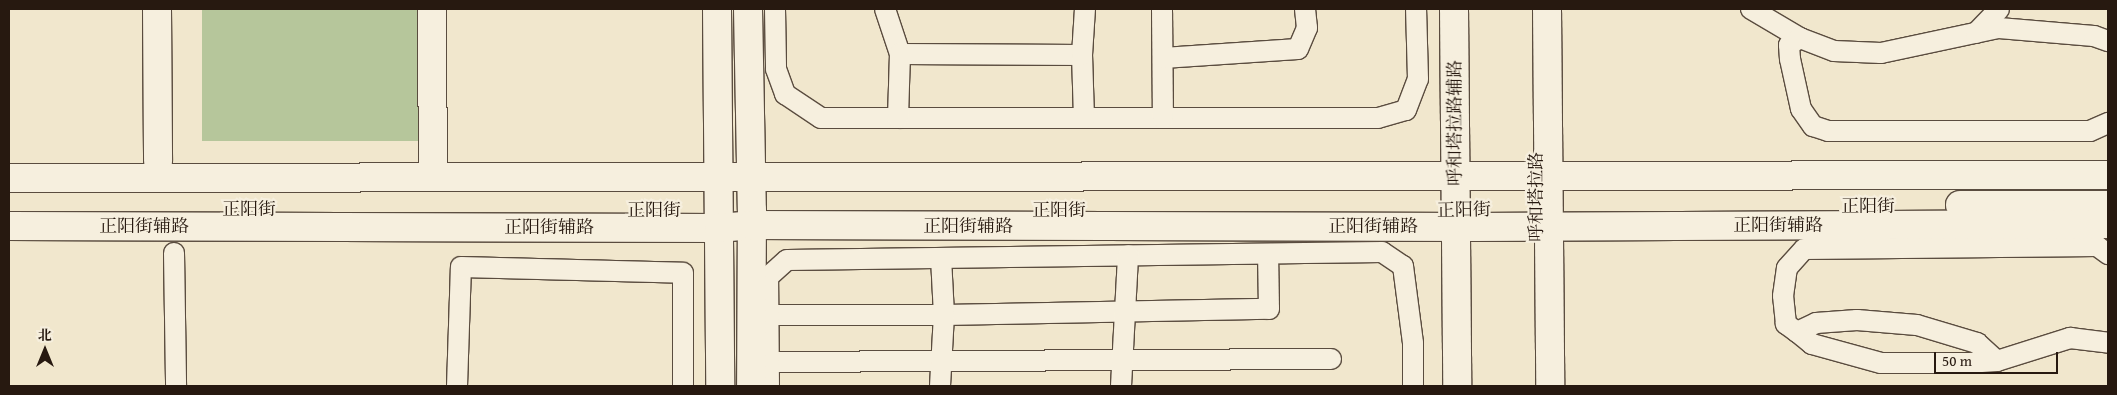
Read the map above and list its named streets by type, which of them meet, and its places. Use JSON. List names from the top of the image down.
{
  "streets": {
    "main road": [
      "呼和塔拉路辅路",
      "呼和塔拉路",
      "正阳街",
      "正阳街辅路"
    ]
  },
  "crossings": [
    ["呼和塔拉路辅路", "正阳街"],
    ["呼和塔拉路", "正阳街"],
    ["呼和塔拉路", "正阳街辅路"],
    ["正阳街", "正阳街辅路"]
  ],
  "scale_bar": "50 m",
  "north": "top"
}
